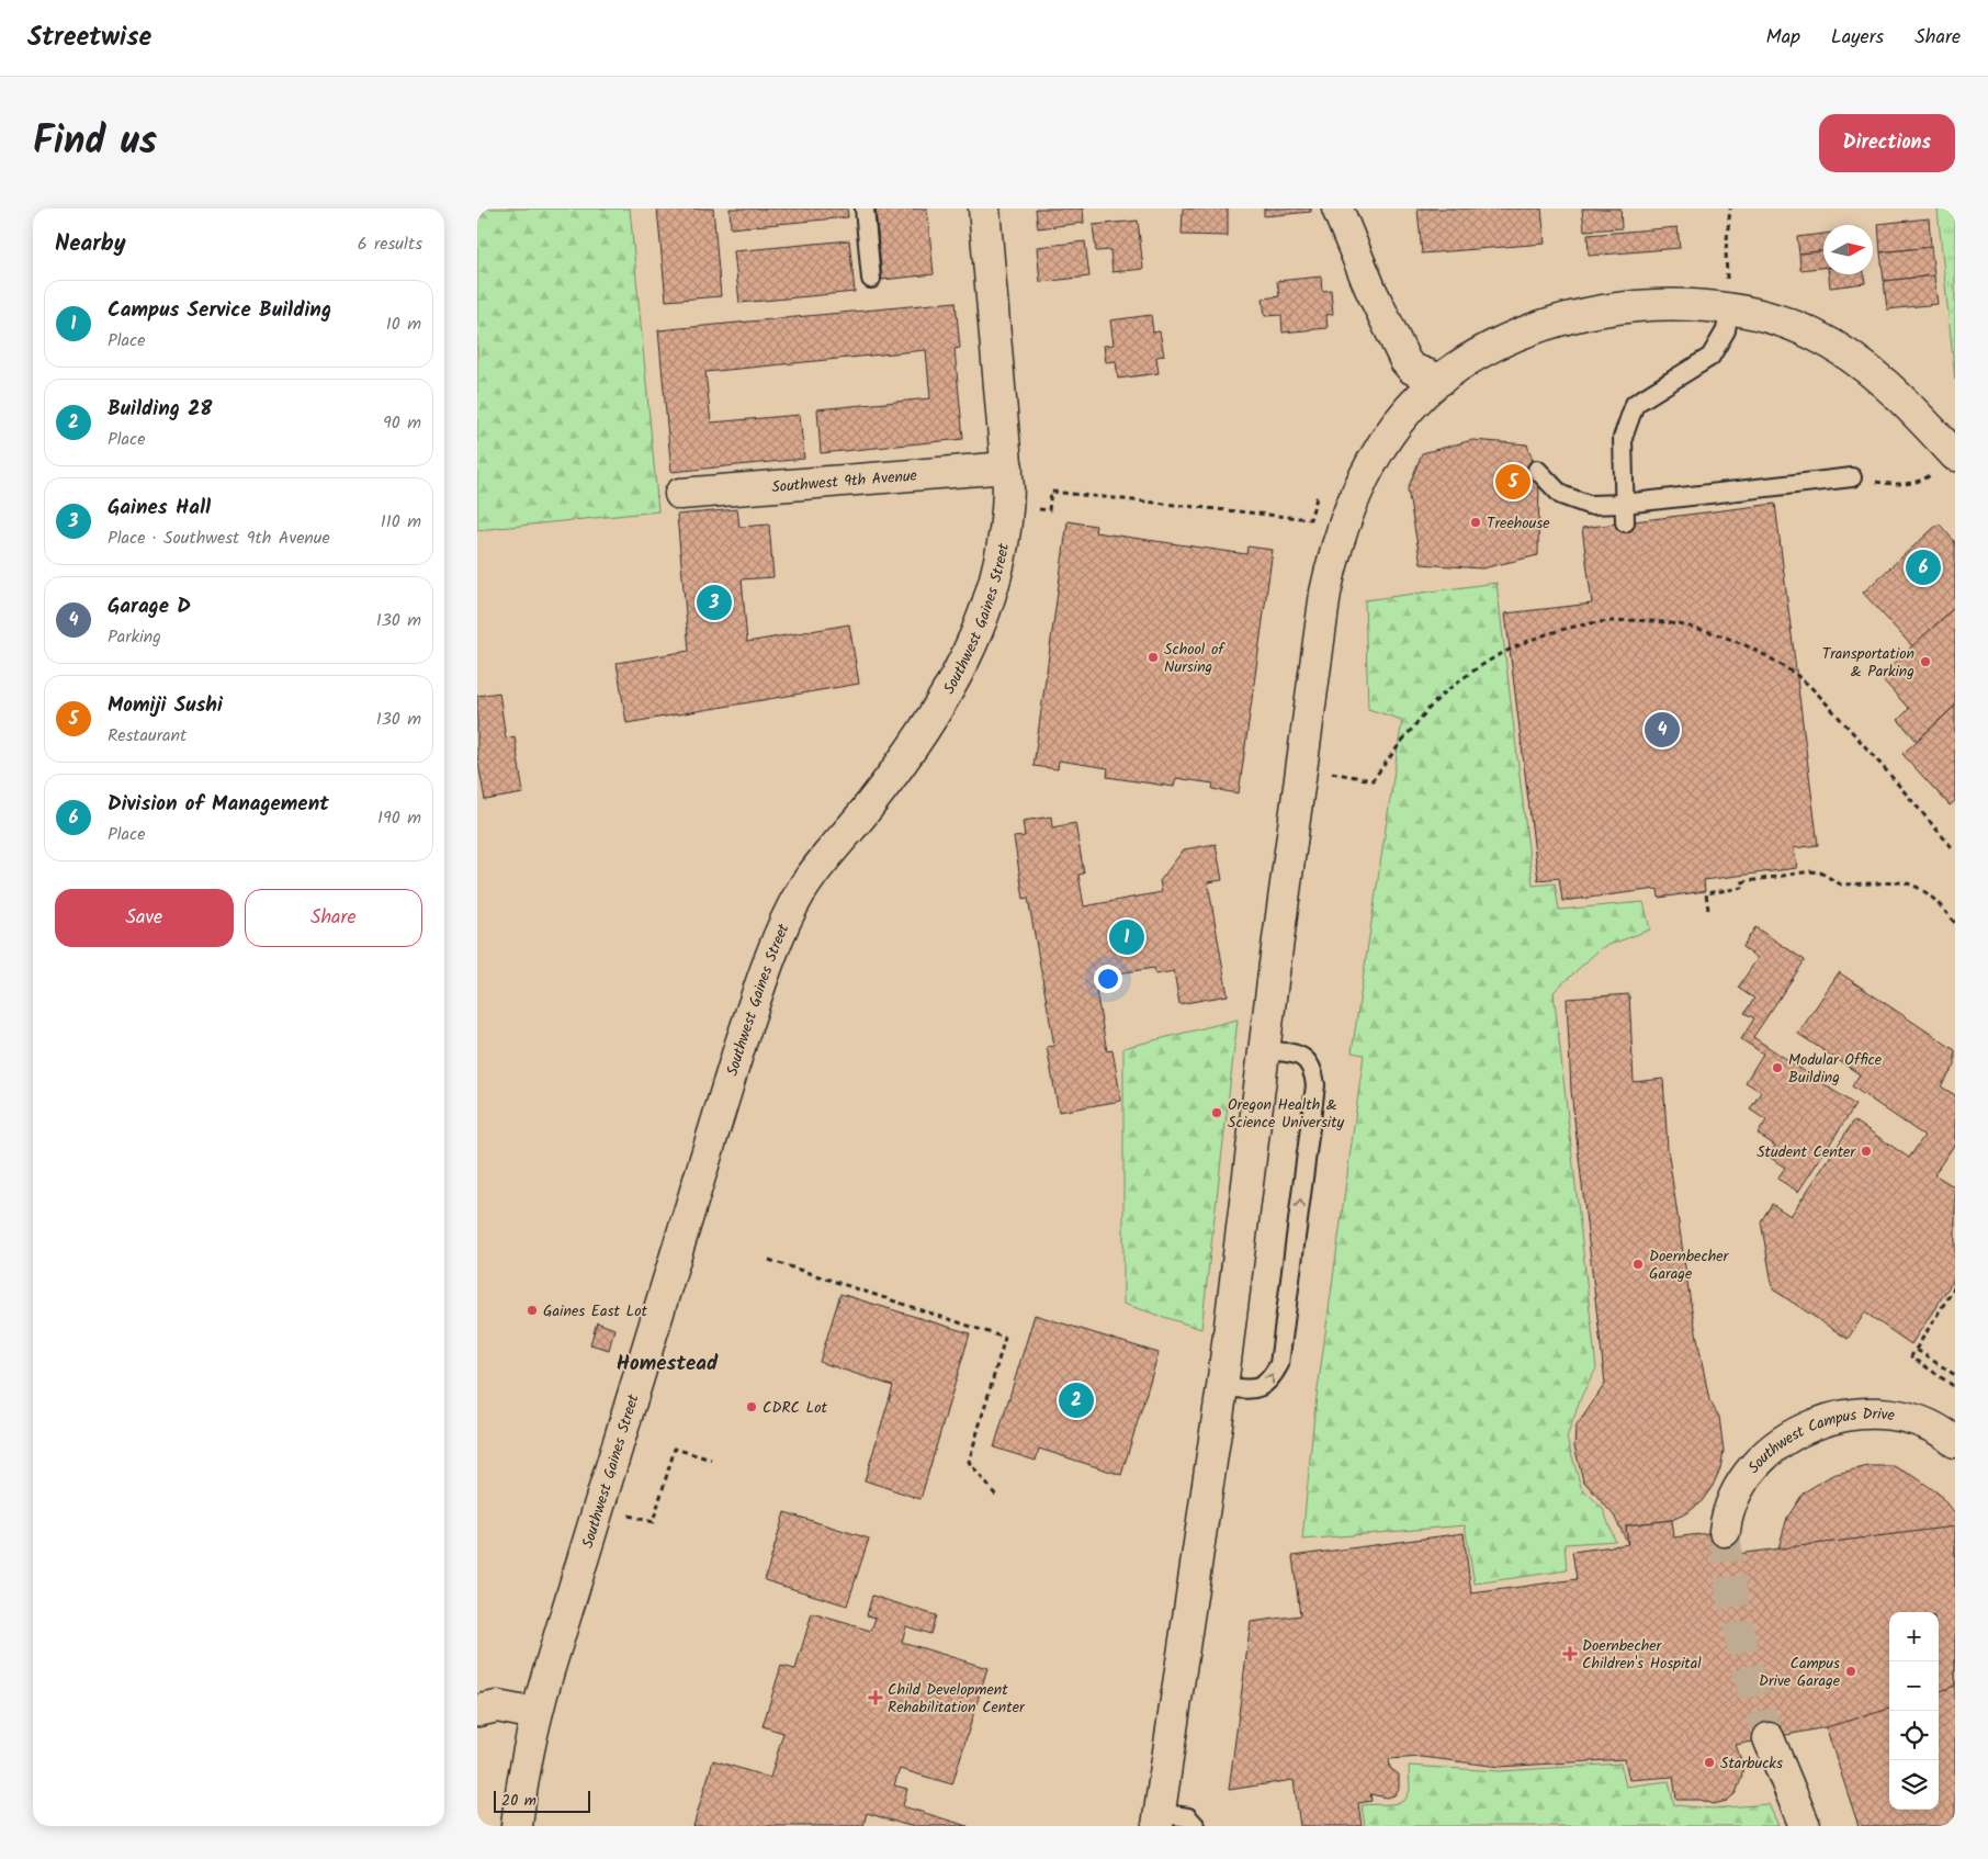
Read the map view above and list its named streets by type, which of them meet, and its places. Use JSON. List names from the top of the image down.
{
  "streets": {
    "street": ["Southwest 9th Avenue", "Southwest Gaines Street", "Southwest Campus Drive"]
  },
  "crossings": [
    ["Southwest 9th Avenue", "Southwest Gaines Street"]
  ],
  "districts": ["Homestead"],
  "places": {
    "other": [
      "Treehouse",
      "School of Nursing",
      "Transportation & Parking",
      "Modular Office Building",
      "Oregon Health & Science University",
      "Student Center",
      "Doernbecher Garage",
      "Gaines East Lot",
      "CDRC Lot",
      "Campus Drive Garage",
      "Starbucks"
    ],
    "health": ["Doernbecher Children's Hospital", "Child Development Rehabilitation Center"]
  },
  "scale_bar": "20 m",
  "north": "right",
  "page": {
    "header": "Streetwise",
    "nav": ["Map", "Layers", "Share"],
    "title": "Find us",
    "buttons": [
      "Directions",
      ["Save", "Share"]
    ],
    "heading": ["Nearby", "6 results"],
    "list": [
      {
        "mark": "1",
        "name": "Campus Service Building",
        "note": "Place",
        "value": "10 m"
      },
      {
        "mark": "2",
        "name": "Building 28",
        "note": "Place",
        "value": "90 m"
      },
      {
        "mark": "3",
        "name": "Gaines Hall",
        "note": "Place · Southwest 9th Avenue",
        "value": "110 m"
      },
      {
        "mark": "4",
        "name": "Garage D",
        "note": "Parking",
        "value": "130 m"
      },
      {
        "mark": "5",
        "name": "Momiji Sushi",
        "note": "Restaurant",
        "value": "130 m"
      },
      {
        "mark": "6",
        "name": "Division of Management",
        "note": "Place",
        "value": "190 m"
      }
    ],
    "pins": [
      "5",
      "6",
      "3",
      "4",
      "1",
      "2"
    ],
    "map_buttons": ["+", "−"],
    "scale": "20 m"
  }
}
